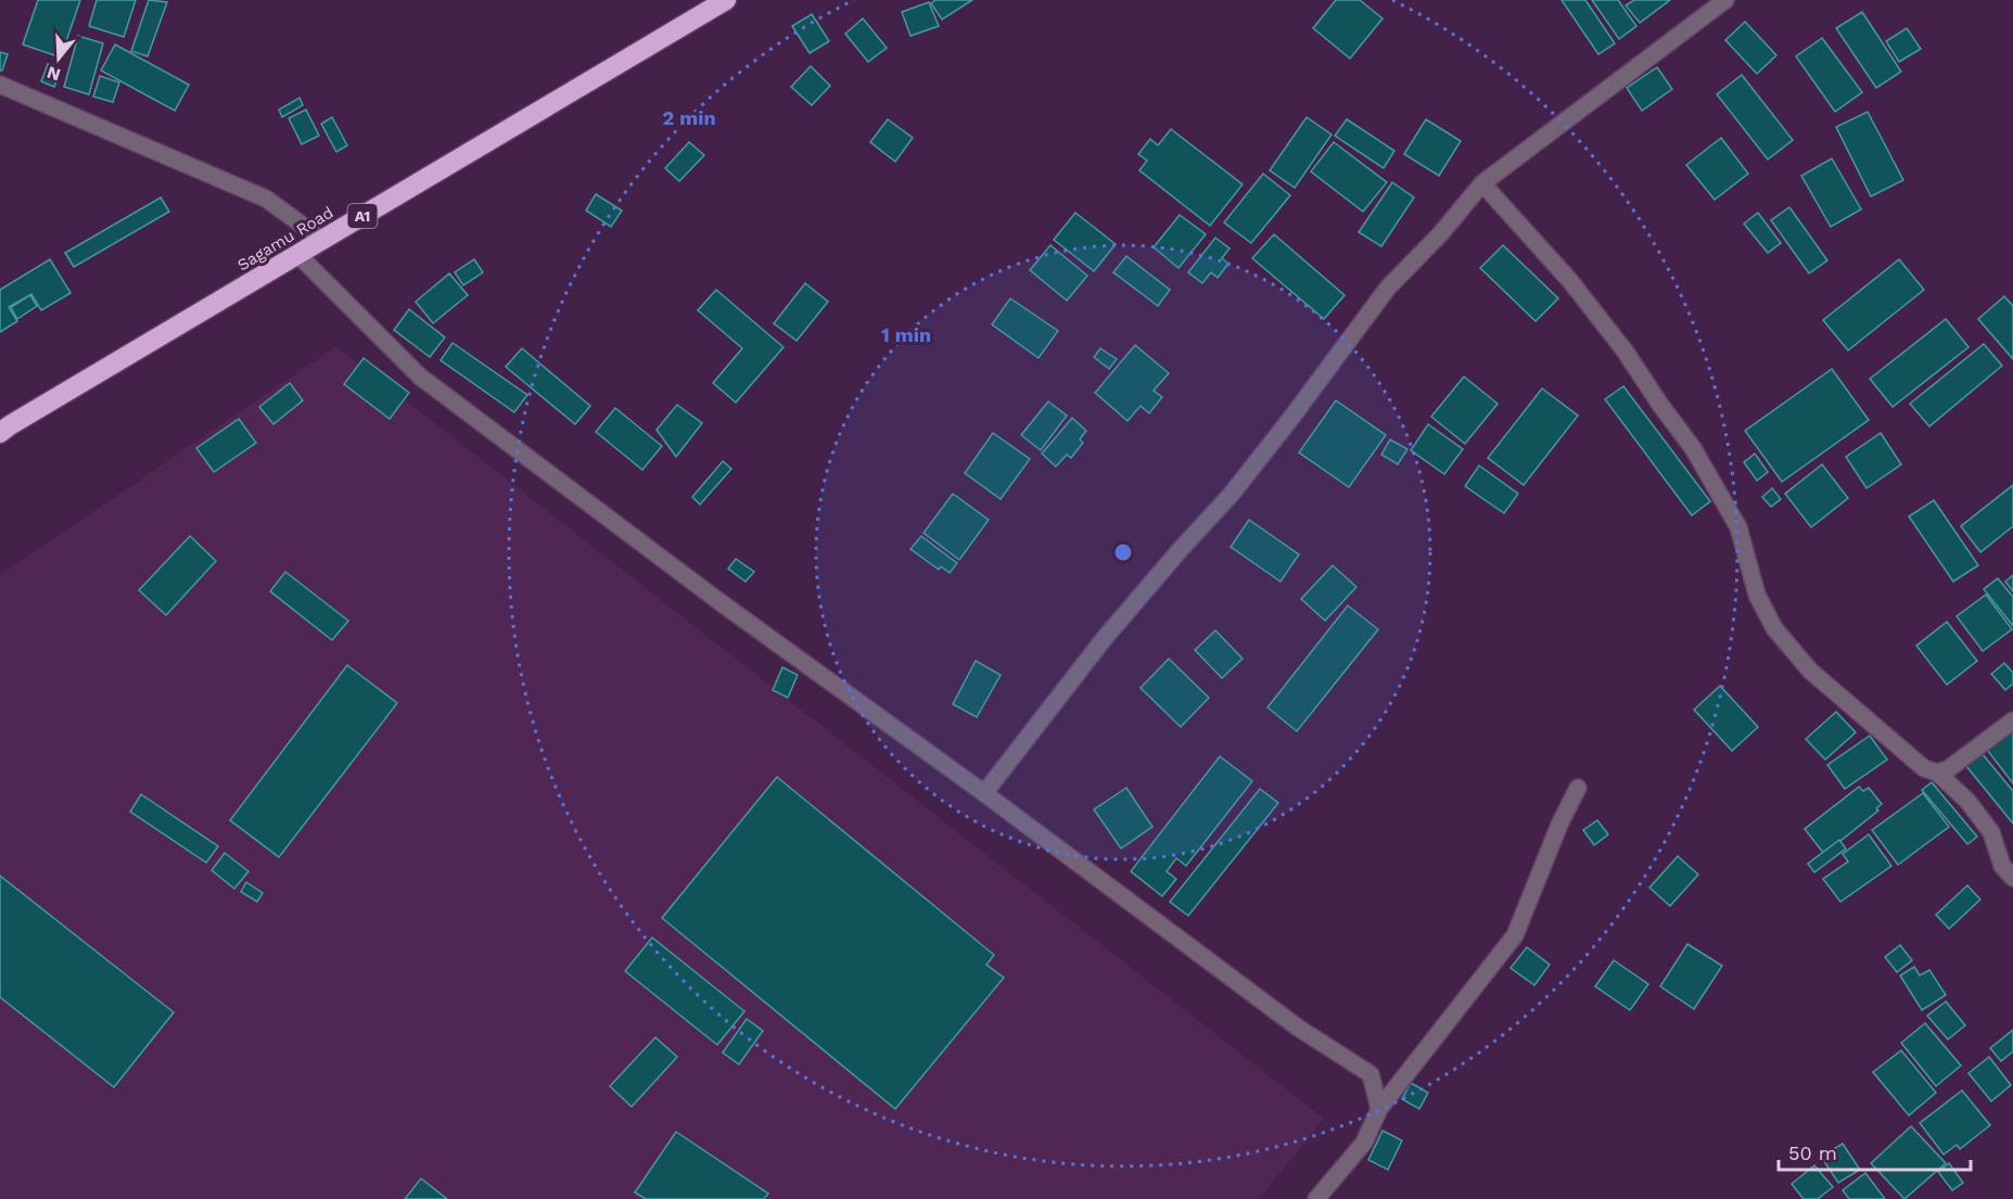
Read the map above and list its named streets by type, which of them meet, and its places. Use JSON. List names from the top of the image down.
{
  "streets": {
    "highway": ["A1", "Sagamu Road"]
  },
  "scale_bar": "50 m",
  "north": "bottom",
  "rings": ["2 min", "1 min"]
}
